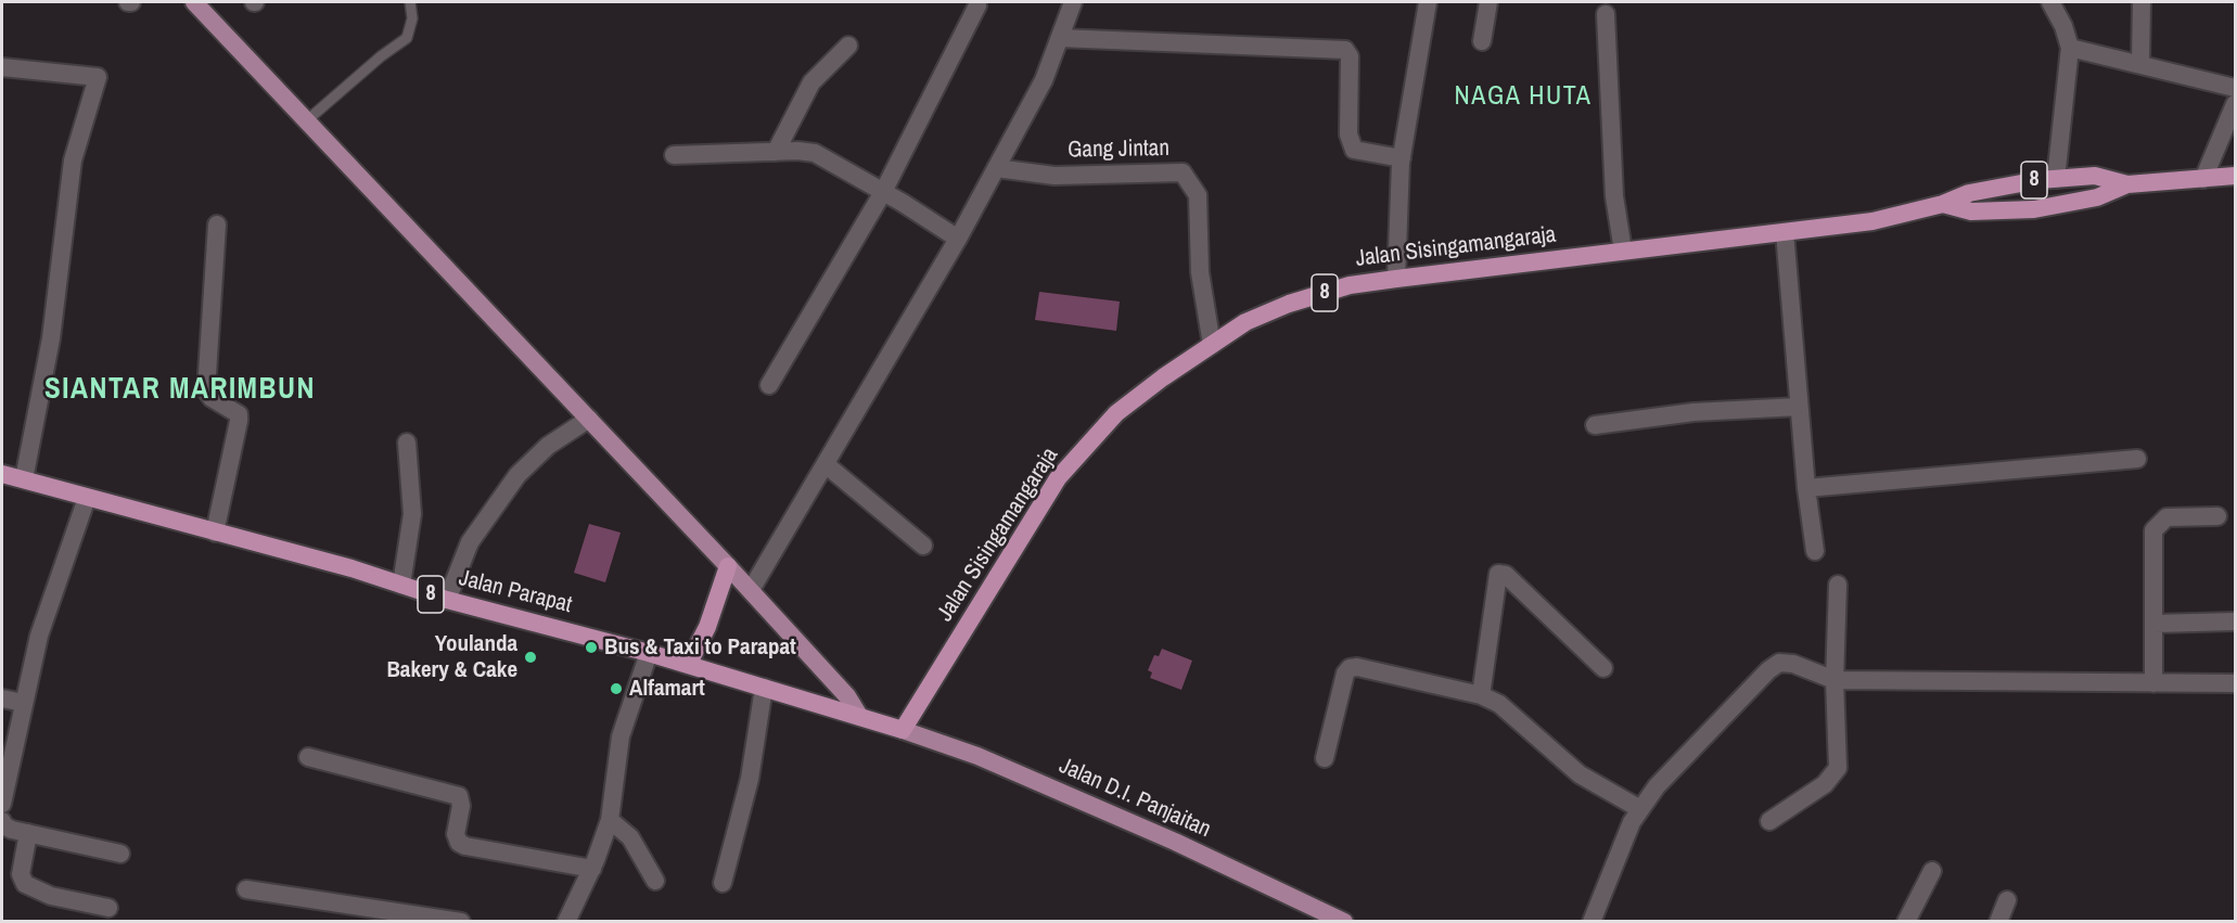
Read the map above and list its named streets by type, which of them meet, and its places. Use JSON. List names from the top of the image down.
{
  "streets": {
    "highway": ["8", "Jalan Sisingamangaraja", "Jalan Parapat"],
    "main road": ["Jalan D.I. Panjaitan"],
    "street": ["Gang Jintan"]
  },
  "crossings": [
    ["Gang Jintan", "Jalan Sisingamangaraja"],
    ["Jalan Sisingamangaraja", "Jalan Parapat"],
    ["Jalan Sisingamangaraja", "Jalan D.I. Panjaitan"],
    ["Jalan Parapat", "Jalan D.I. Panjaitan"]
  ],
  "districts": ["NAGA HUTA", "SIANTAR MARIMBUN"],
  "places": ["Bus & Taxi to Parapat", "Youlanda Bakery & Cake", "Alfamart"]
}
